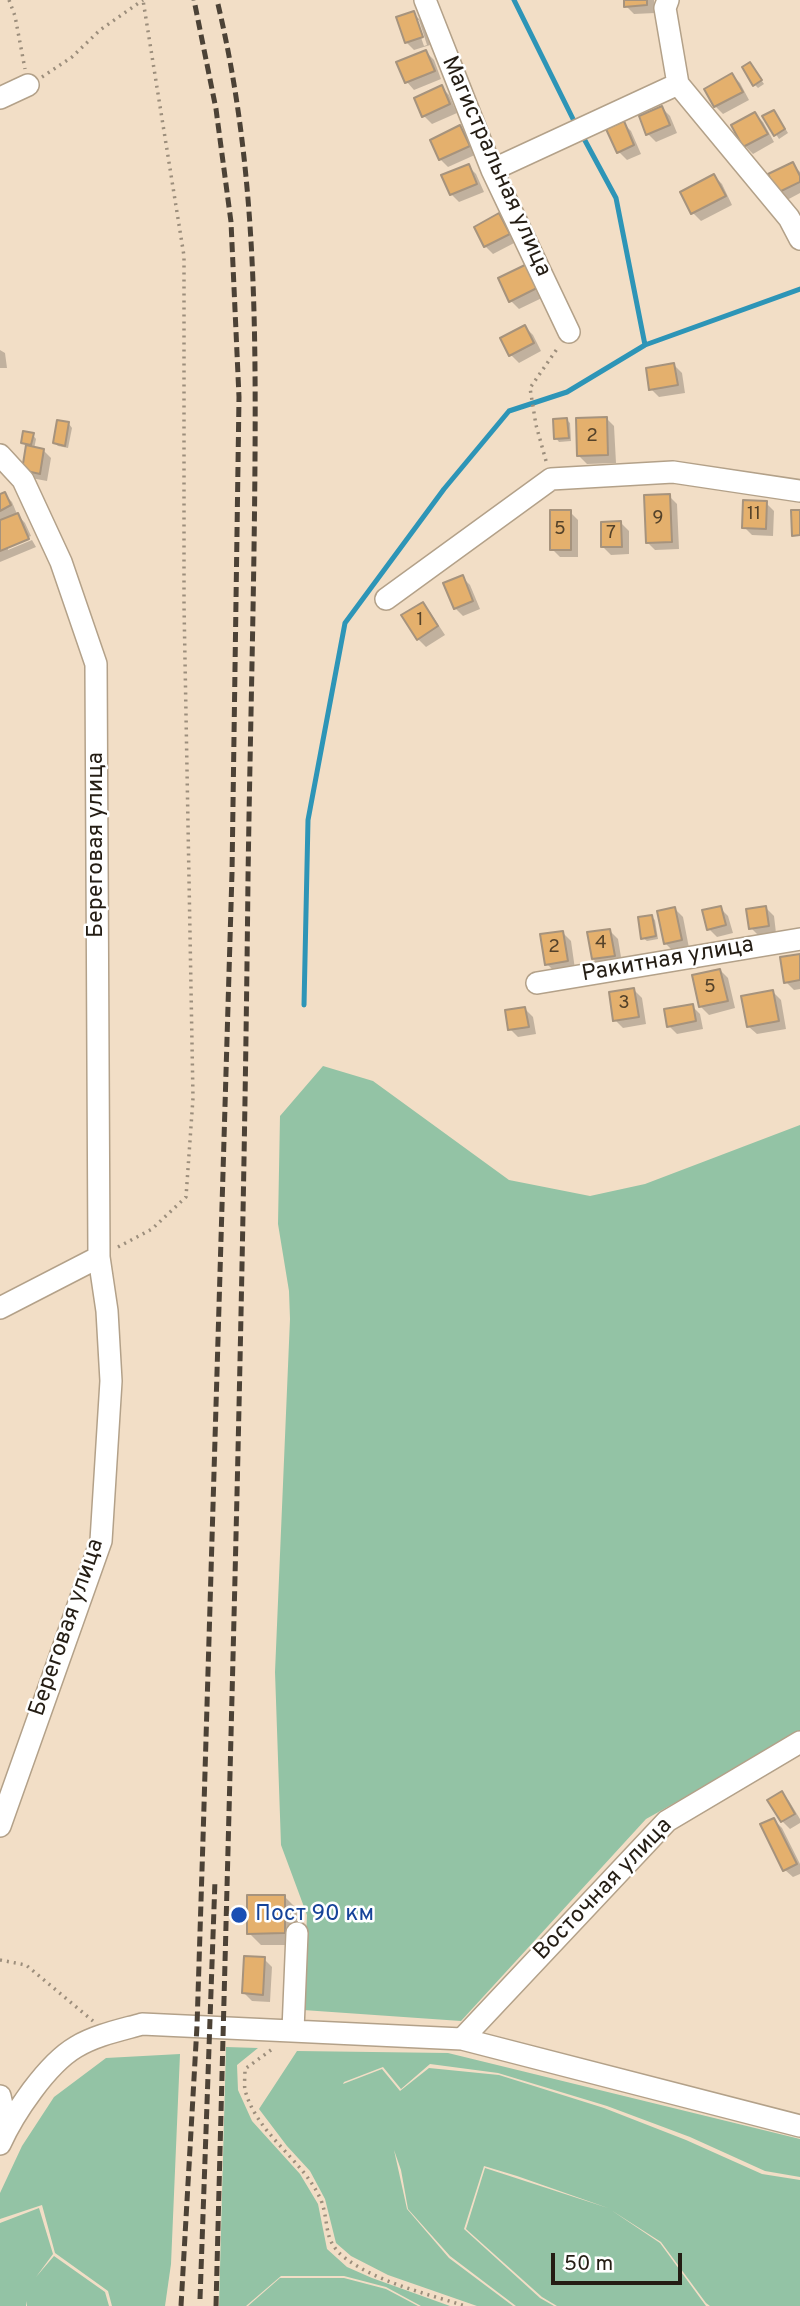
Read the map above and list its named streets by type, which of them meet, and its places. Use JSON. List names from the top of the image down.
{
  "streets": {
    "street": [
      "Магистральная улица",
      "Береговая улица",
      "Ракитная улица",
      "Восточная улица"
    ]
  },
  "places": ["Пост 90 км"],
  "house_numbers": [
    "2",
    "11",
    "9",
    "5",
    "7",
    "1",
    "4",
    "2",
    "5",
    "3"
  ],
  "scale_bar": "50 m"
}
